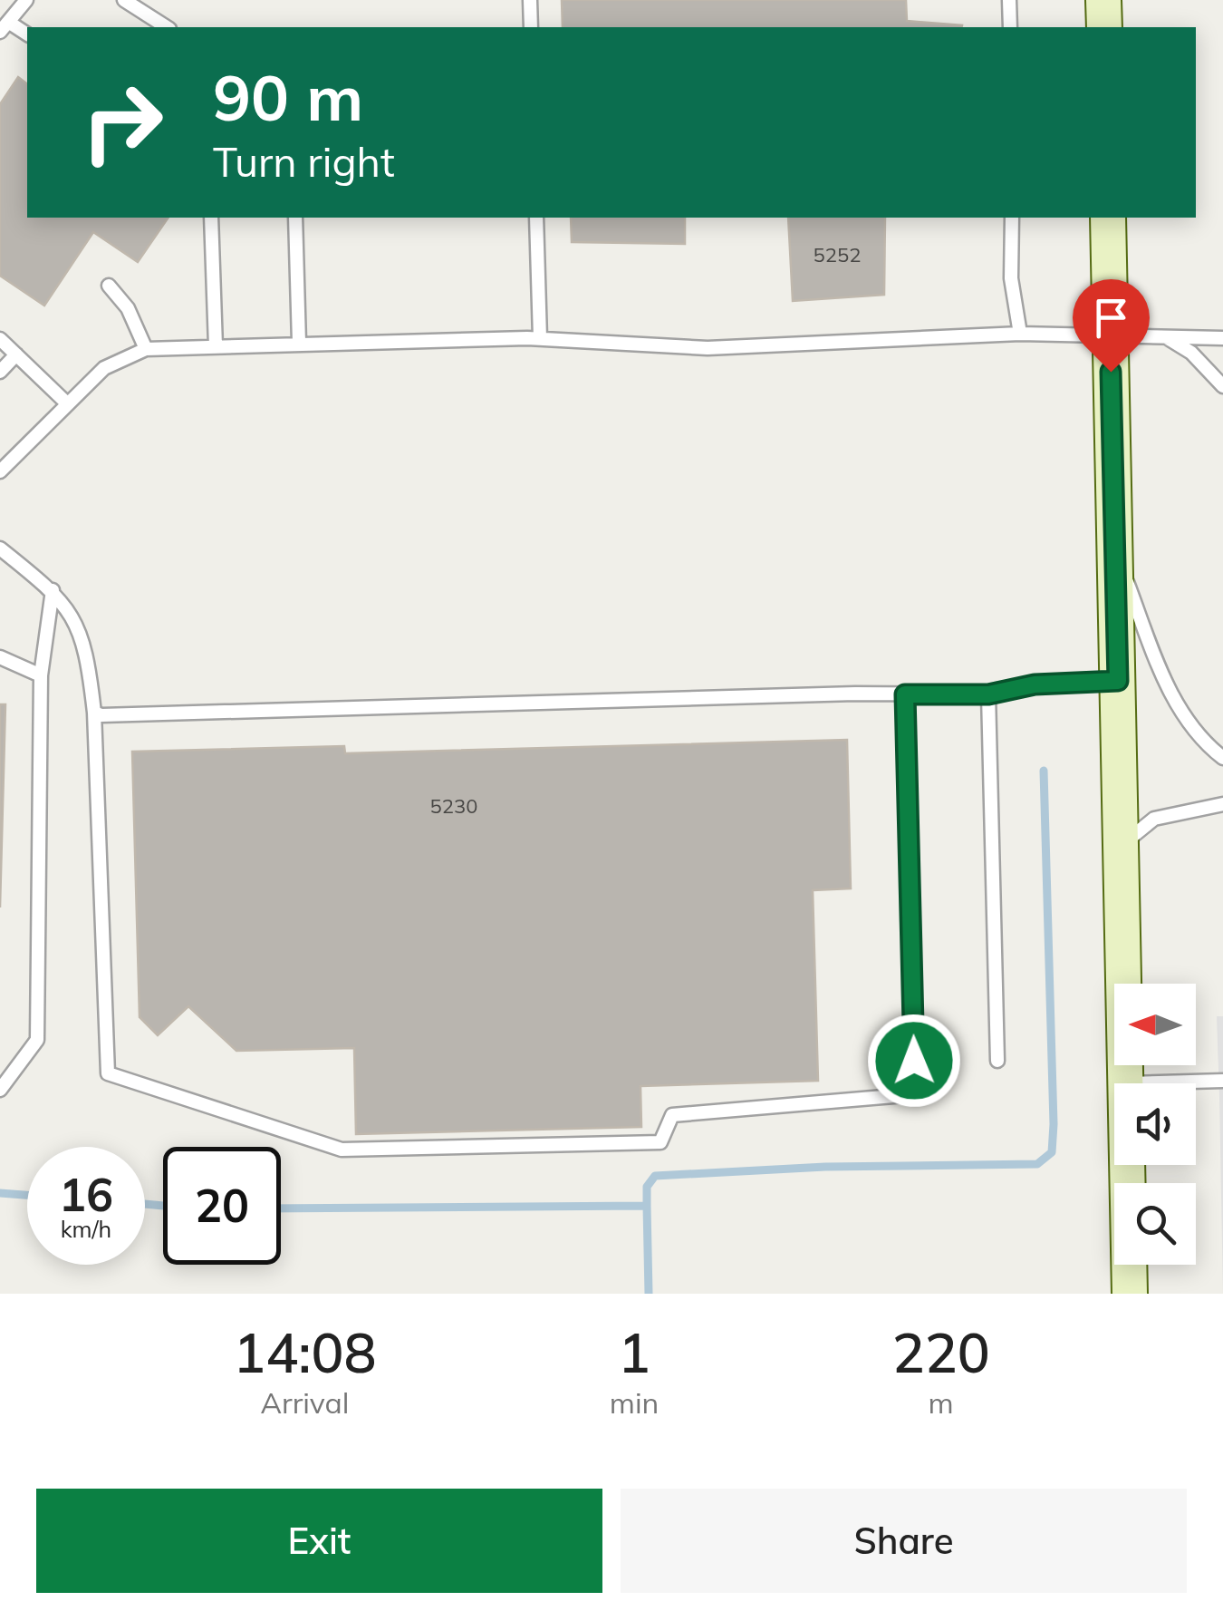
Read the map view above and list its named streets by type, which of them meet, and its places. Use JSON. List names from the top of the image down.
{
  "house_numbers": ["5252", "5230"],
  "north": "left",
  "page": {
    "turn": ["90 m", "Turn right"],
    "speed": "16 km/h",
    "limit": "20",
    "eta": [
      "14:08",
      "Arrival",
      "1",
      "min",
      "220",
      "m"
    ],
    "buttons": ["Exit", "Share"]
  }
}
